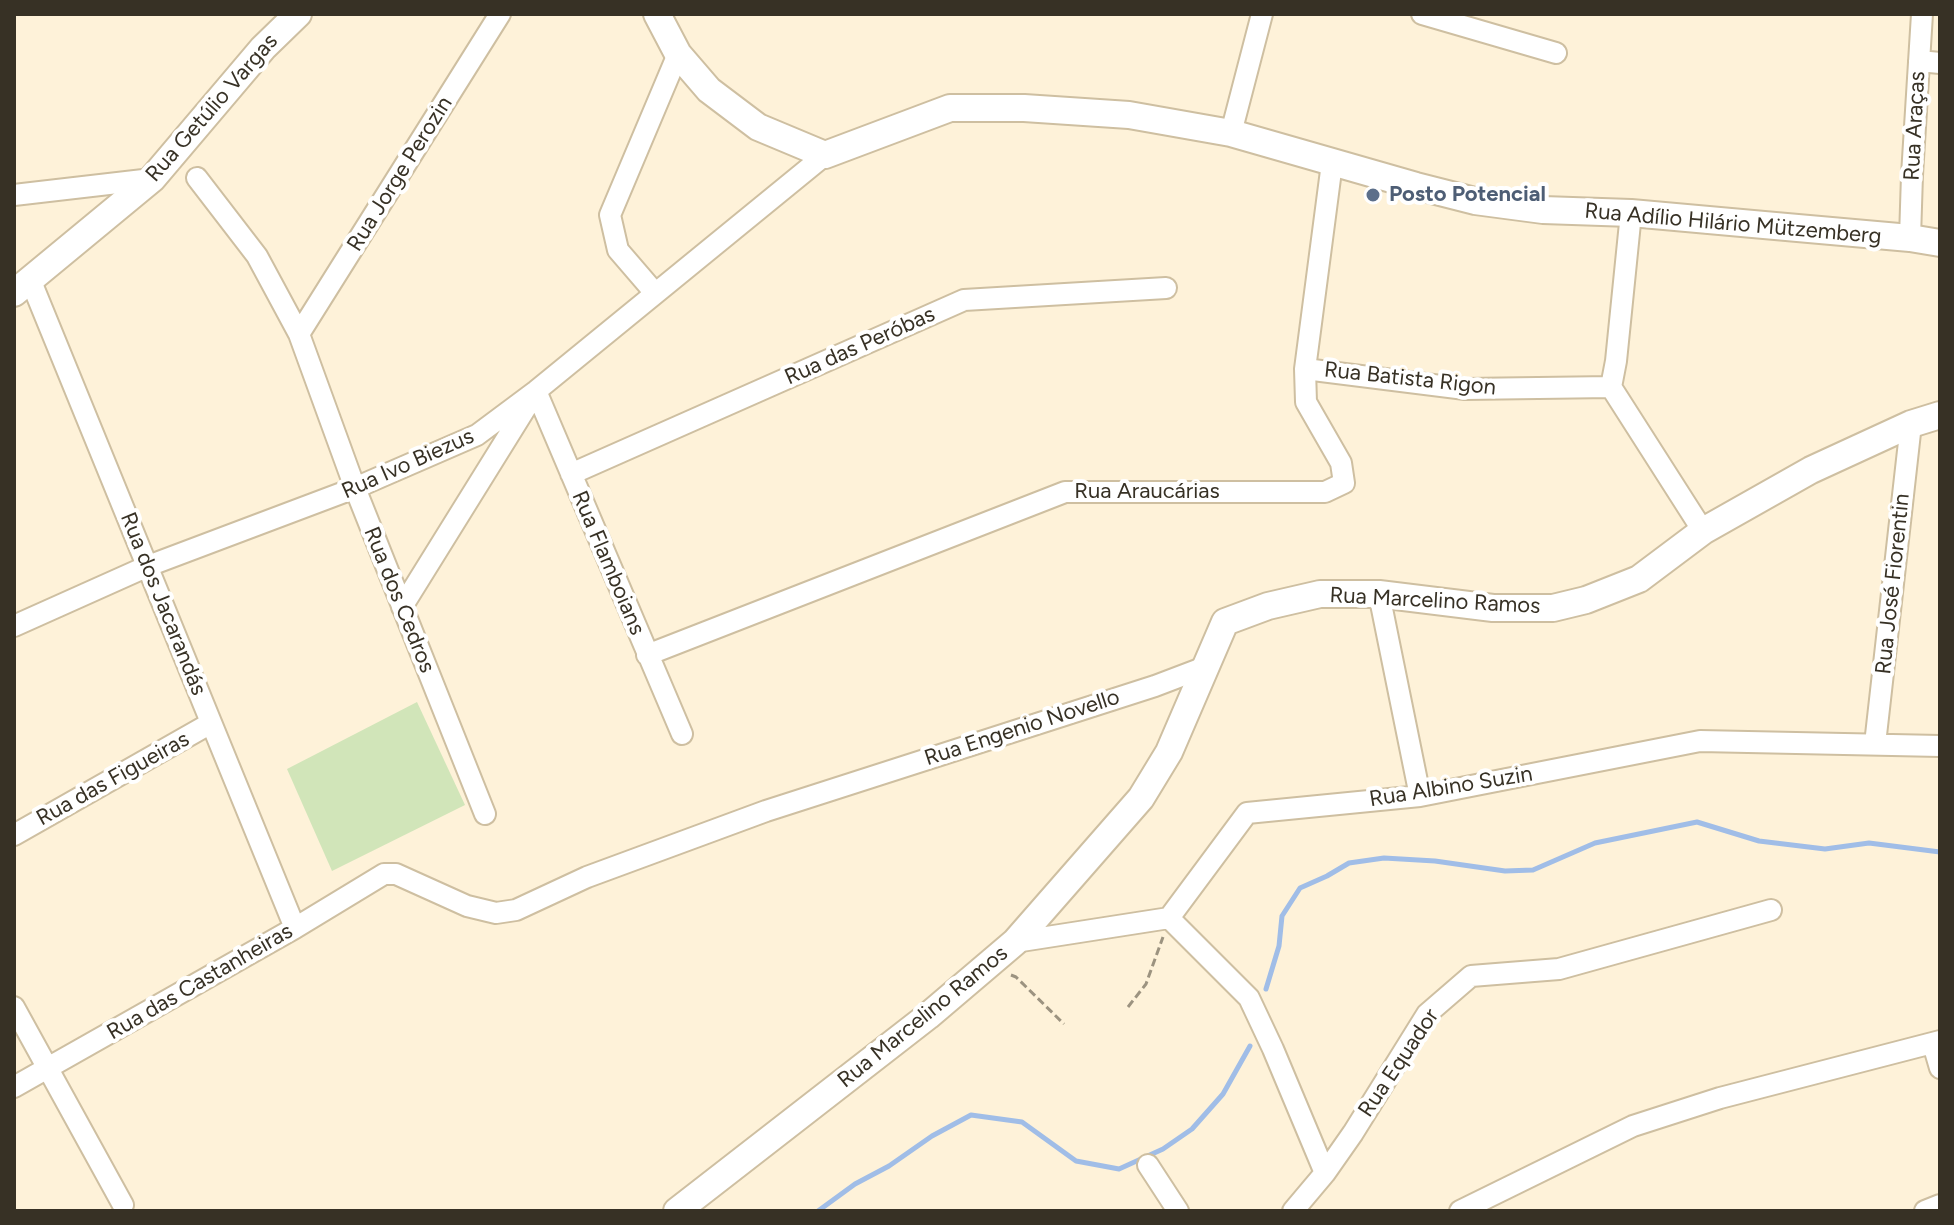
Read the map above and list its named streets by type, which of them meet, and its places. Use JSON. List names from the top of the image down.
{
  "streets": {
    "main road": ["Rua Getúlio Vargas", "Rua Adílio Hilário Mützemberg", "Rua Marcelino Ramos"],
    "street": [
      "Rua Araças",
      "Rua Jorge Perozin",
      "Rua das Peróbas",
      "Rua Batista Rigon",
      "Rua Ivo Biezus",
      "Rua Araucárias",
      "Rua Flamboians",
      "Rua José Fiorentin",
      "Rua dos Cedros",
      "Rua dos Jacarandás",
      "Rua Engenio Novello",
      "Rua das Figueiras",
      "Rua Albino Suzin",
      "Rua das Castanheiras",
      "Rua Equador"
    ]
  },
  "crossings": [
    ["Rua Getúlio Vargas", "Rua dos Jacarandás"],
    ["Rua Araças", "Rua Adílio Hilário Mützemberg"],
    ["Rua Jorge Perozin", "Rua dos Cedros"],
    ["Rua Adílio Hilário Mützemberg", "Rua Ivo Biezus"],
    ["Rua Adílio Hilário Mützemberg", "Rua Araucárias"],
    ["Rua das Peróbas", "Rua Flamboians"],
    ["Rua Batista Rigon", "Rua Araucárias"],
    ["Rua Ivo Biezus", "Rua Flamboians"],
    ["Rua Ivo Biezus", "Rua dos Cedros"],
    ["Rua Ivo Biezus", "Rua dos Jacarandás"],
    ["Rua Araucárias", "Rua Flamboians"],
    ["Rua José Fiorentin", "Rua Marcelino Ramos"],
    ["Rua José Fiorentin", "Rua Albino Suzin"],
    ["Rua Marcelino Ramos", "Rua Engenio Novello"],
    ["Rua dos Jacarandás", "Rua das Figueiras"],
    ["Rua dos Jacarandás", "Rua das Castanheiras"],
    ["Rua Engenio Novello", "Rua das Castanheiras"]
  ],
  "places": ["Posto Potencial"]
}
